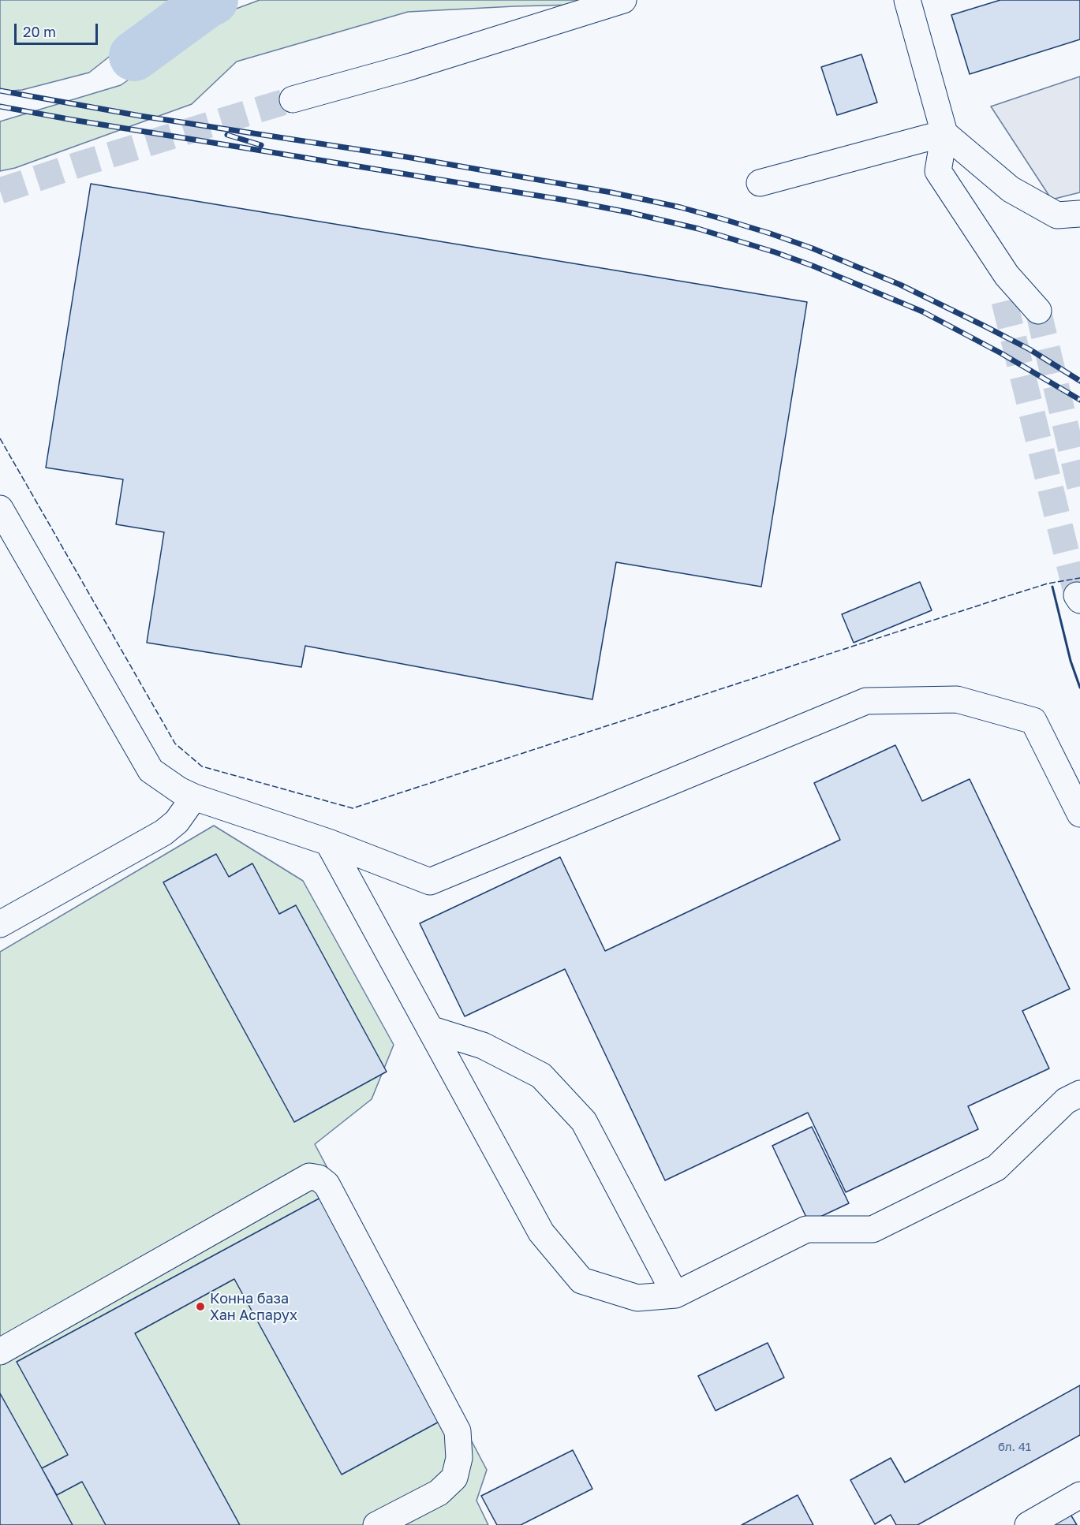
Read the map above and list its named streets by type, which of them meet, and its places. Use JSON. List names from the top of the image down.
{
  "places": ["Конна база Хан Аспарух"],
  "house_numbers": ["бл. 41"],
  "scale_bar": "20 m"
}
